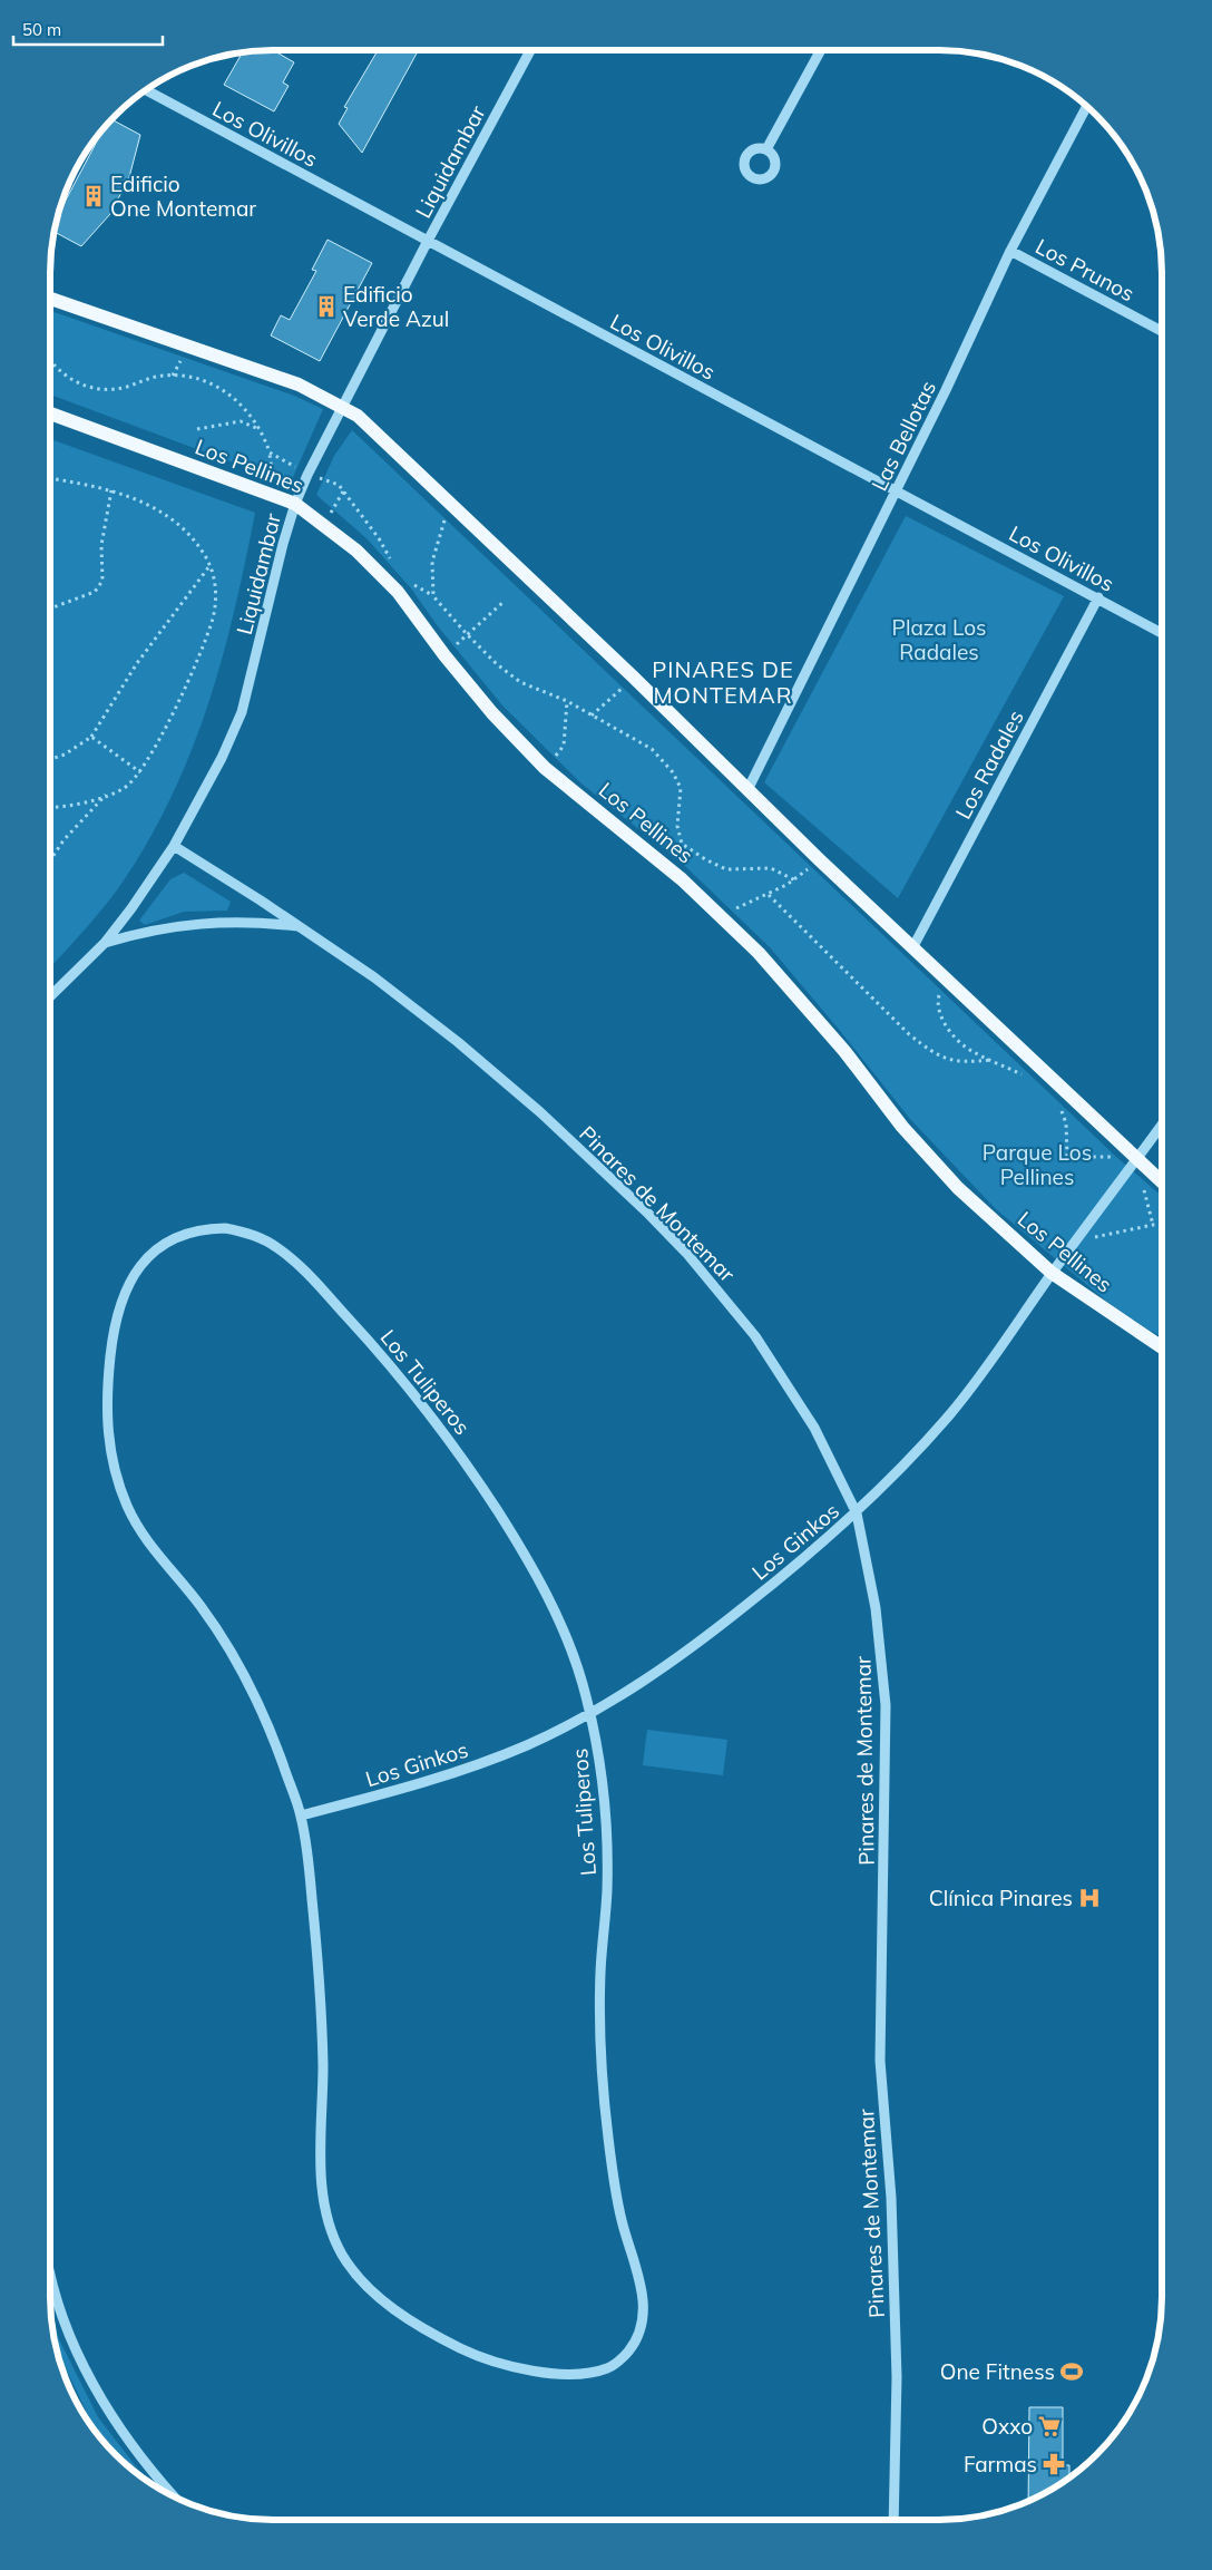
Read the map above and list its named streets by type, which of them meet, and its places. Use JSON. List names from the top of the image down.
{
  "streets": {
    "main road": ["Los Pellines"],
    "street": [
      "Los Olivillos",
      "Liquidambar",
      "Los Prunos",
      "Las Bellotas",
      "Los Radales",
      "Pinares de Montemar",
      "Los Tuliperos",
      "Los Ginkos"
    ]
  },
  "crossings": [
    ["Los Olivillos", "Liquidambar"],
    ["Los Olivillos", "Las Bellotas"],
    ["Los Olivillos", "Los Radales"],
    ["Liquidambar", "Los Pellines"],
    ["Liquidambar", "Pinares de Montemar"],
    ["Los Prunos", "Las Bellotas"],
    ["Los Pellines", "Los Ginkos"],
    ["Pinares de Montemar", "Los Ginkos"],
    ["Los Tuliperos", "Los Ginkos"]
  ],
  "districts": ["PINARES DE MONTEMAR"],
  "parks": ["Plaza Los Radales", "Parque Los Pellines"],
  "places": {
    "building": ["Edificio One Montemar", "Edificio Verde Azul"],
    "hospital": ["Clínica Pinares"],
    "sports": ["One Fitness"],
    "supermarket": ["Oxxo"],
    "pharmacy": ["Farmas"]
  },
  "scale_bar": "50 m"
}
